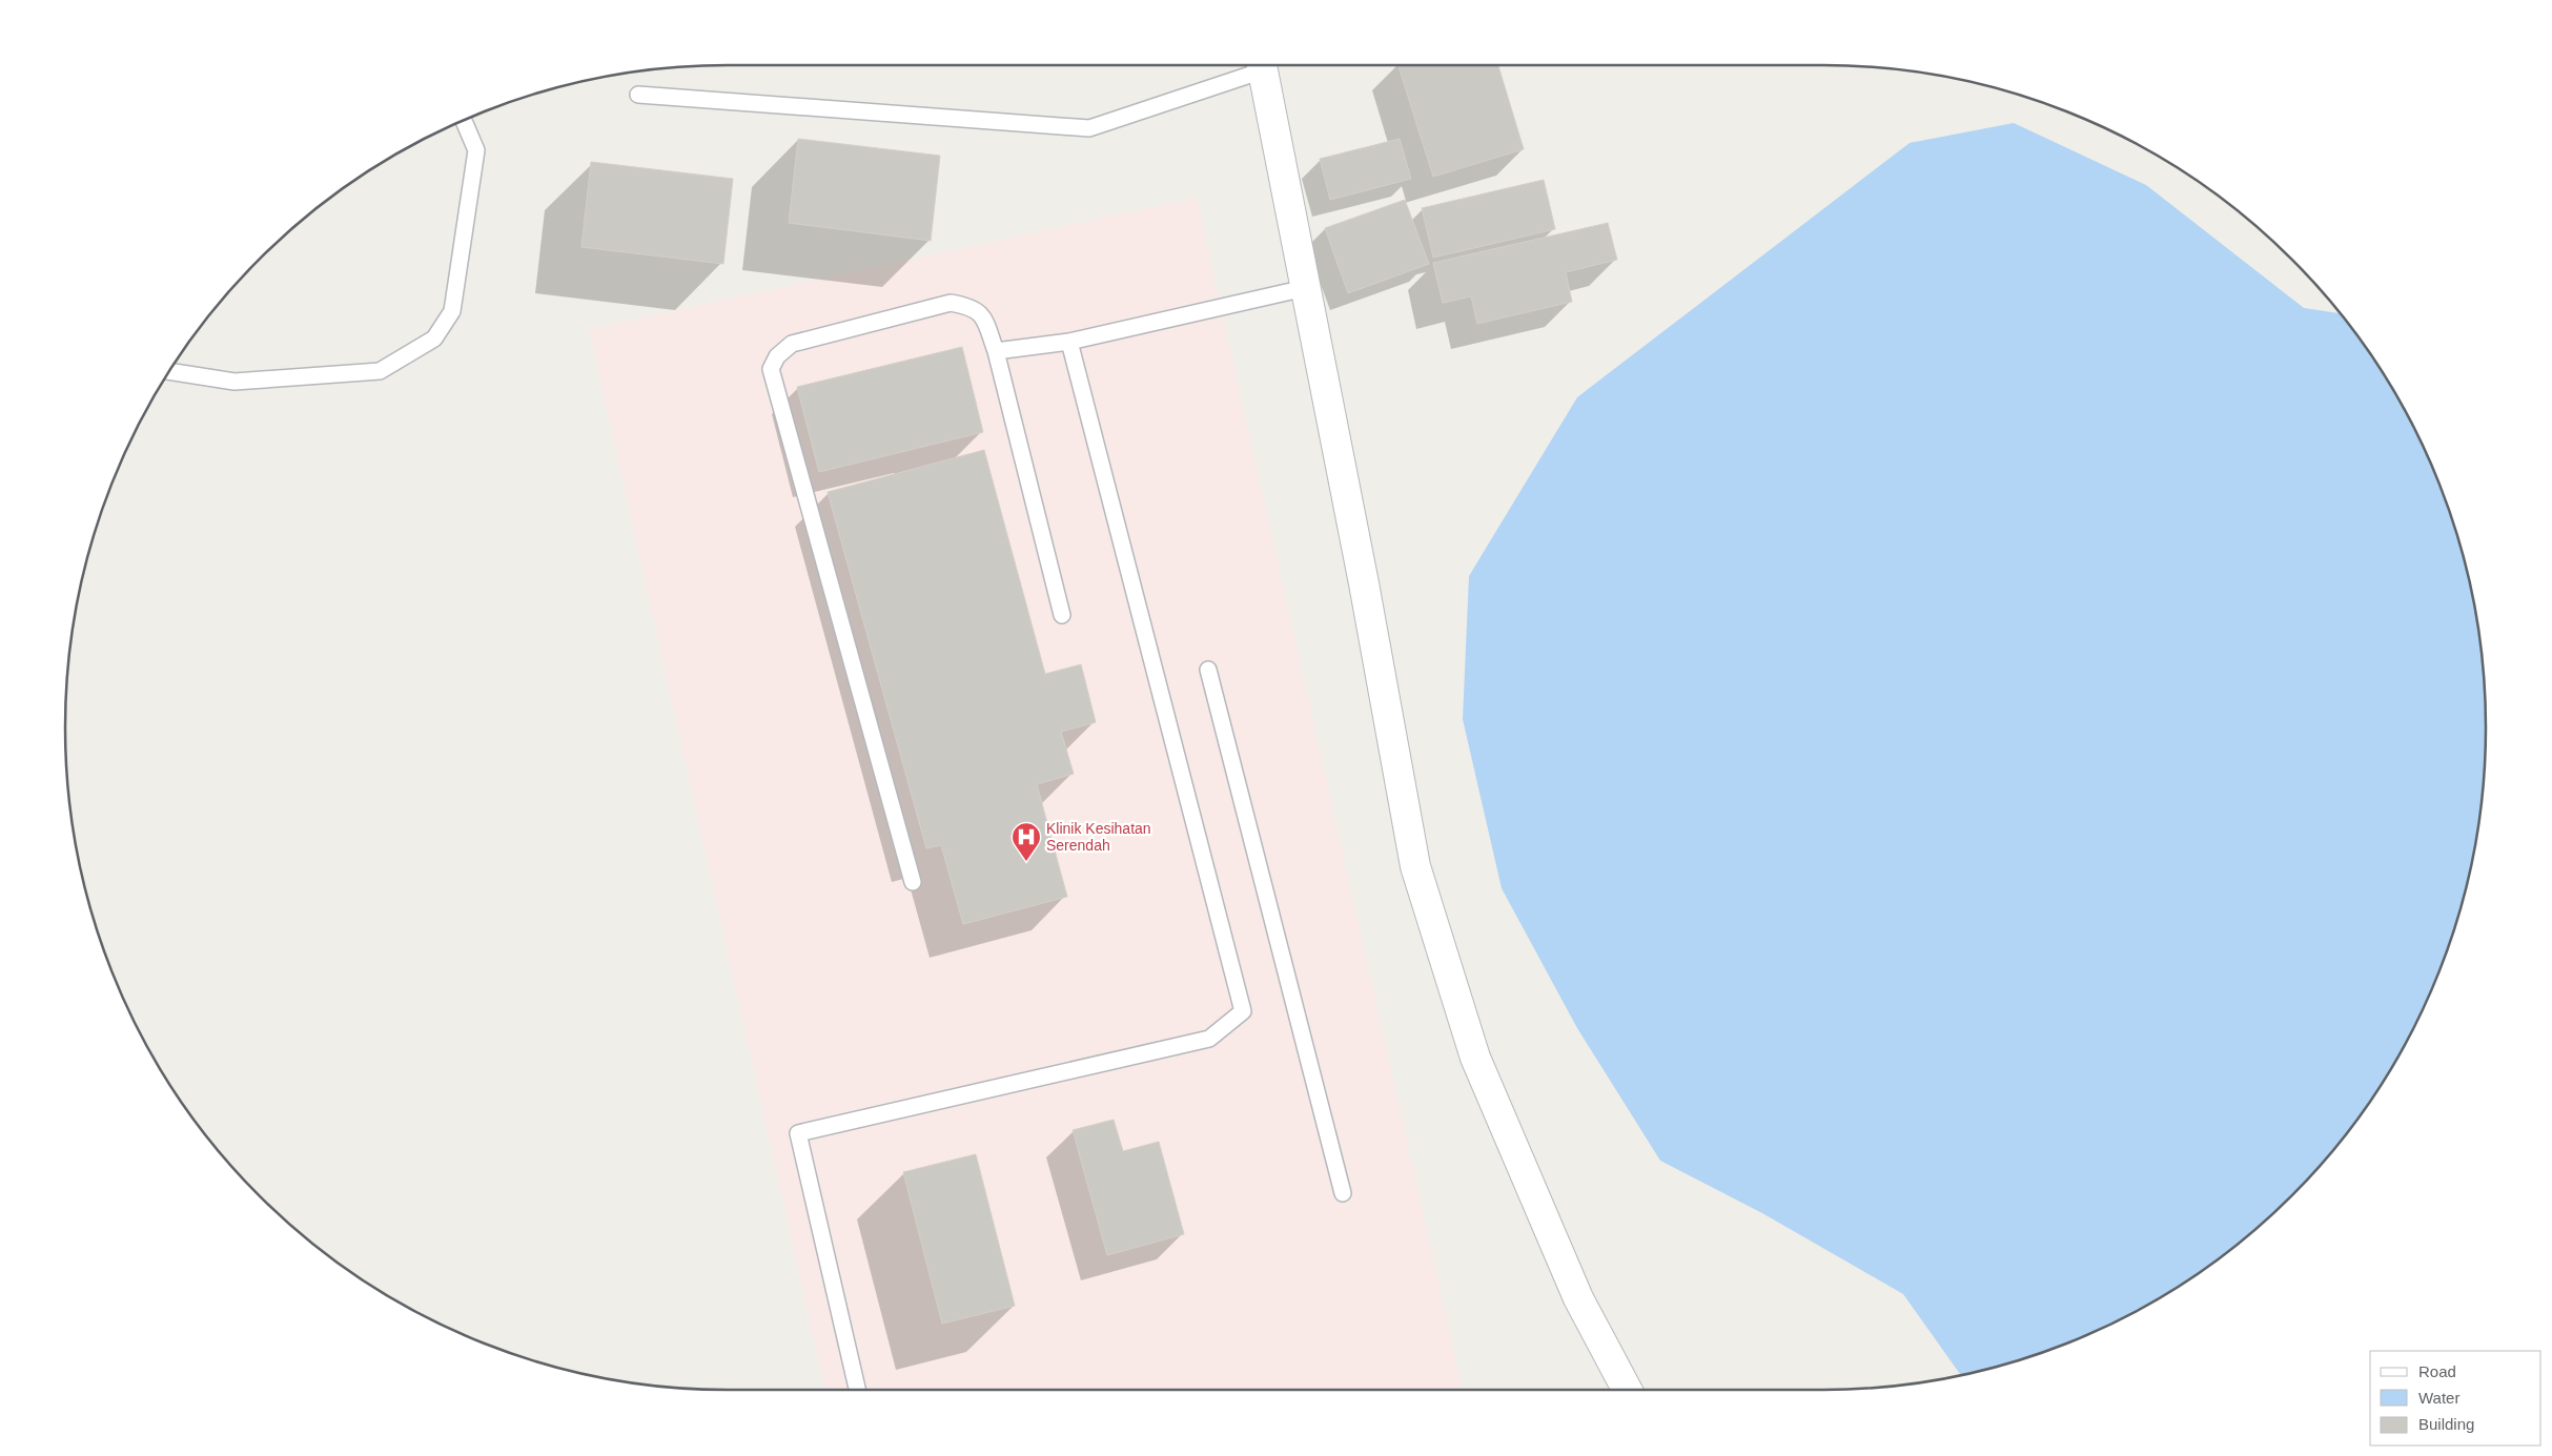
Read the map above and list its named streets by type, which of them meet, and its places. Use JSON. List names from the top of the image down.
{
  "places": {
    "hospital": ["Klinik Kesihatan Serendah"]
  },
  "legend": ["Road", "Water", "Building"]
}
